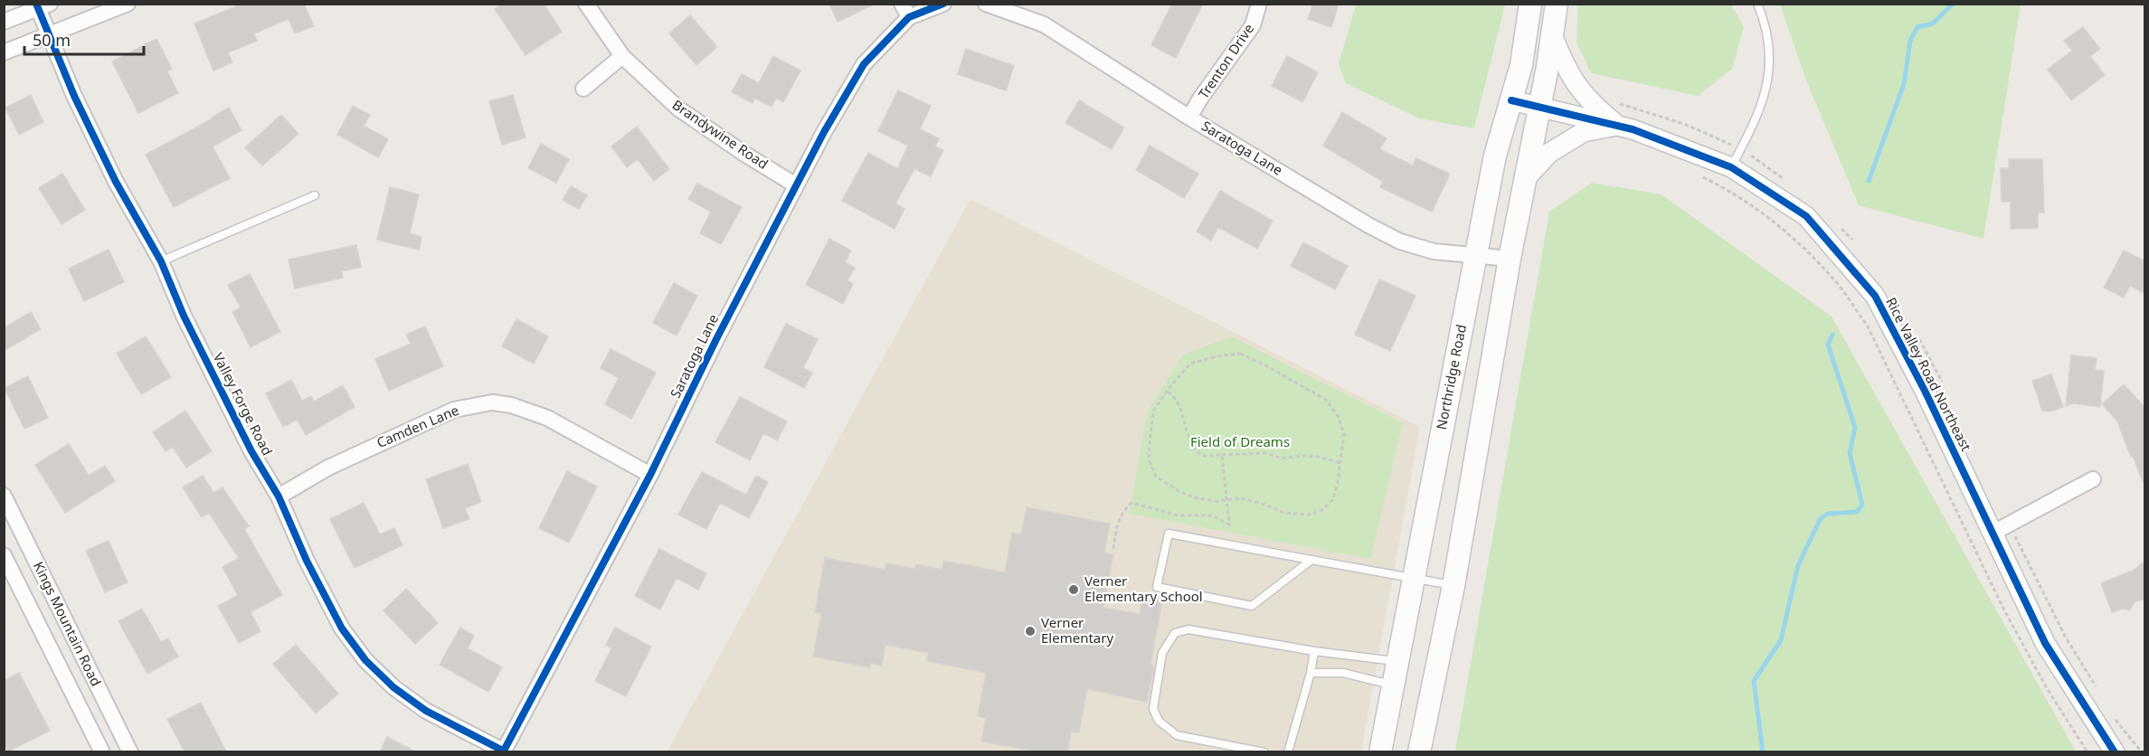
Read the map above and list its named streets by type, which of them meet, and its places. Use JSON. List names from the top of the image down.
{
  "streets": {
    "main road": ["Northridge Road"],
    "street": [
      "Trenton Drive",
      "Brandywine Road",
      "Saratoga Lane",
      "Rice Valley Road Northeast",
      "Valley Forge Road",
      "Camden Lane",
      "Kings Mountain Road"
    ]
  },
  "crossings": [
    ["Trenton Drive", "Saratoga Lane"],
    ["Brandywine Road", "Saratoga Lane"],
    ["Saratoga Lane", "Northridge Road"],
    ["Saratoga Lane", "Valley Forge Road"],
    ["Saratoga Lane", "Camden Lane"],
    ["Rice Valley Road Northeast", "Northridge Road"],
    ["Valley Forge Road", "Camden Lane"]
  ],
  "parks": ["Field of Dreams"],
  "places": ["Verner Elementary School", "Verner Elementary"],
  "scale_bar": "50 m"
}
